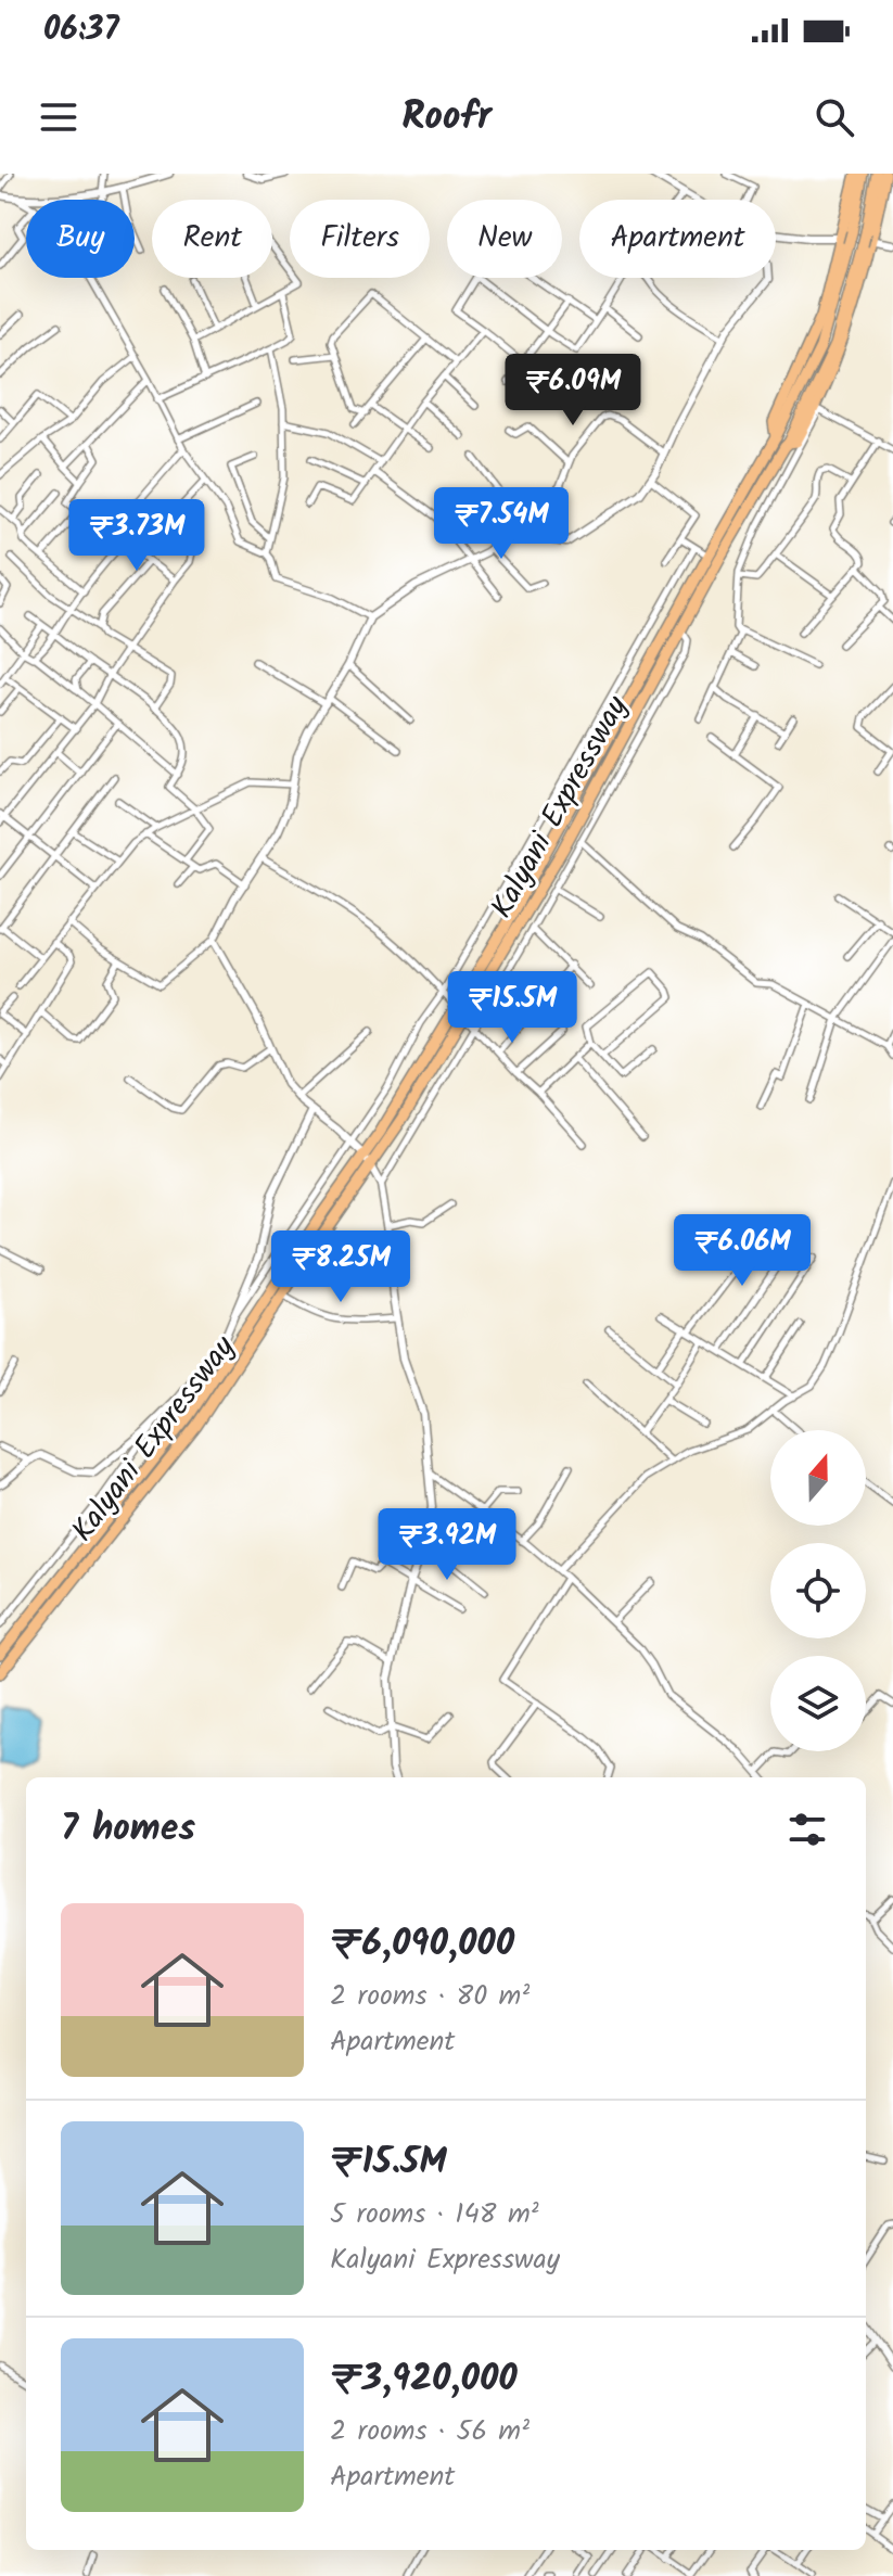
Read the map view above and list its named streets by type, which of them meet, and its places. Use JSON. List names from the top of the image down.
{
  "streets": {
    "highway": ["Kalyani Expressway"]
  },
  "north": "top",
  "page": {
    "status": "06:37",
    "header": "Roofr",
    "chip": [
      "Buy",
      "Rent",
      "Filters",
      "New",
      "Apartment"
    ],
    "price": [
      "₹6.09M",
      "₹7.54M",
      "₹3.73M",
      "₹15.5M",
      "₹6.06M",
      "₹8.25M",
      "₹3.92M"
    ],
    "heading": "7 homes",
    "list": [
      {
        "name": "₹6,090,000",
        "note": "2 rooms · 80 m² · Apartment"
      },
      {
        "name": "₹15.5M",
        "note": "5 rooms · 148 m² · Kalyani Expressway"
      },
      {
        "name": "₹3,920,000",
        "note": "2 rooms · 56 m² · Apartment"
      }
    ]
  }
}
